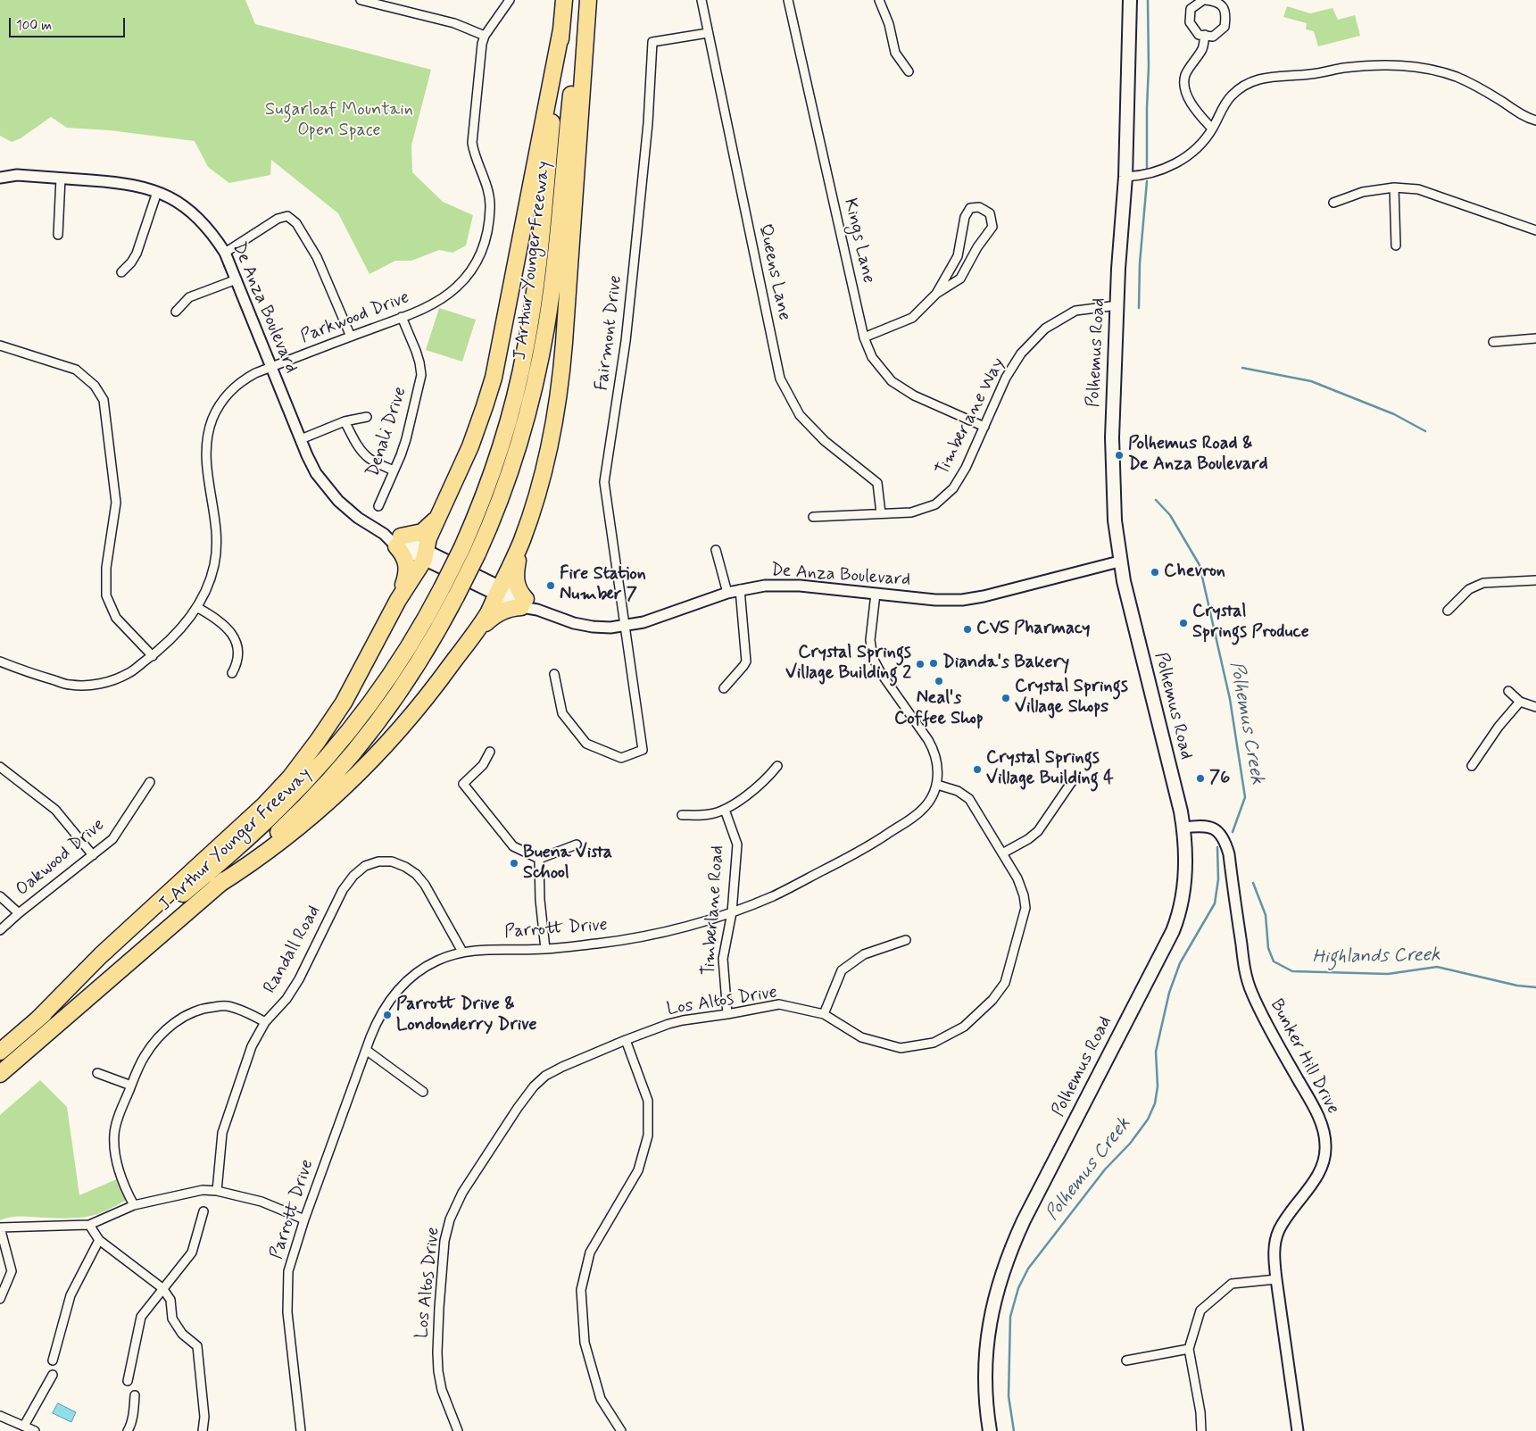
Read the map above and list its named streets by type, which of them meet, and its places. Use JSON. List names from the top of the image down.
{
  "streets": {
    "highway": ["J Arthur Younger Freeway"],
    "main road": ["Polhemus Road"],
    "street": [
      "Kings Lane",
      "Queens Lane",
      "De Anza Boulevard",
      "Parkwood Drive",
      "Fairmont Drive",
      "Timberlane Way",
      "Denali Drive",
      "Oakwood Drive",
      "Timberlane Road",
      "Parrott Drive",
      "Randall Road",
      "Los Altos Drive",
      "Bunker Hill Drive"
    ]
  },
  "crossings": [
    ["Kings Lane", "Timberlane Way"],
    ["Queens Lane", "Fairmont Drive"],
    ["Queens Lane", "Timberlane Way"],
    ["De Anza Boulevard", "Parkwood Drive"],
    ["De Anza Boulevard", "Fairmont Drive"],
    ["De Anza Boulevard", "Polhemus Road"],
    ["De Anza Boulevard", "Parrott Drive"],
    ["Parkwood Drive", "Denali Drive"],
    ["Polhemus Road", "Timberlane Way"],
    ["Polhemus Road", "Bunker Hill Drive"],
    ["Timberlane Road", "Parrott Drive"],
    ["Timberlane Road", "Los Altos Drive"],
    ["Parrott Drive", "Randall Road"],
    ["Parrott Drive", "Los Altos Drive"]
  ],
  "water": ["Polhemus Creek", "Highlands Creek"],
  "parks": ["Sugarloaf Mountain Open Space"],
  "places": [
    "Polhemus Road & De Anza Boulevard",
    "Chevron",
    "Fire Station Number 7",
    "Crystal Springs Produce",
    "CVS Pharmacy",
    "Dianda's Bakery",
    "Crystal Springs Village Building 2",
    "Neal's Coffee Shop",
    "Crystal Springs Village Shops",
    "Crystal Springs Village Building 4",
    "76",
    "Buena Vista School",
    "Parrott Drive & Londonderry Drive"
  ],
  "scale_bar": "100 m"
}
